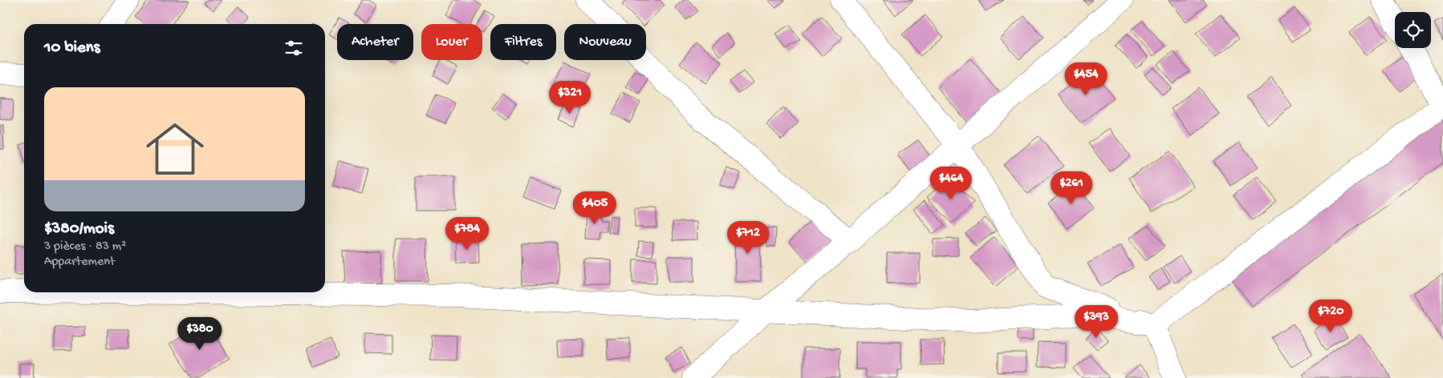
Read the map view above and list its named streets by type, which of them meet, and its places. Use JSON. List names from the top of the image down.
{
  "page": {
    "chip": [
      "Acheter",
      "Louer",
      "Filtres",
      "Nouveau"
    ],
    "heading": "10 biens",
    "price": [
      "$454",
      "$321",
      "$464",
      "$261",
      "$405",
      "$784",
      "$712",
      "$720",
      "$393",
      "$380"
    ],
    "list": [
      {
        "name": "$380/mois",
        "note": "3 pièces · 83 m² · Appartement"
      }
    ]
  }
}
